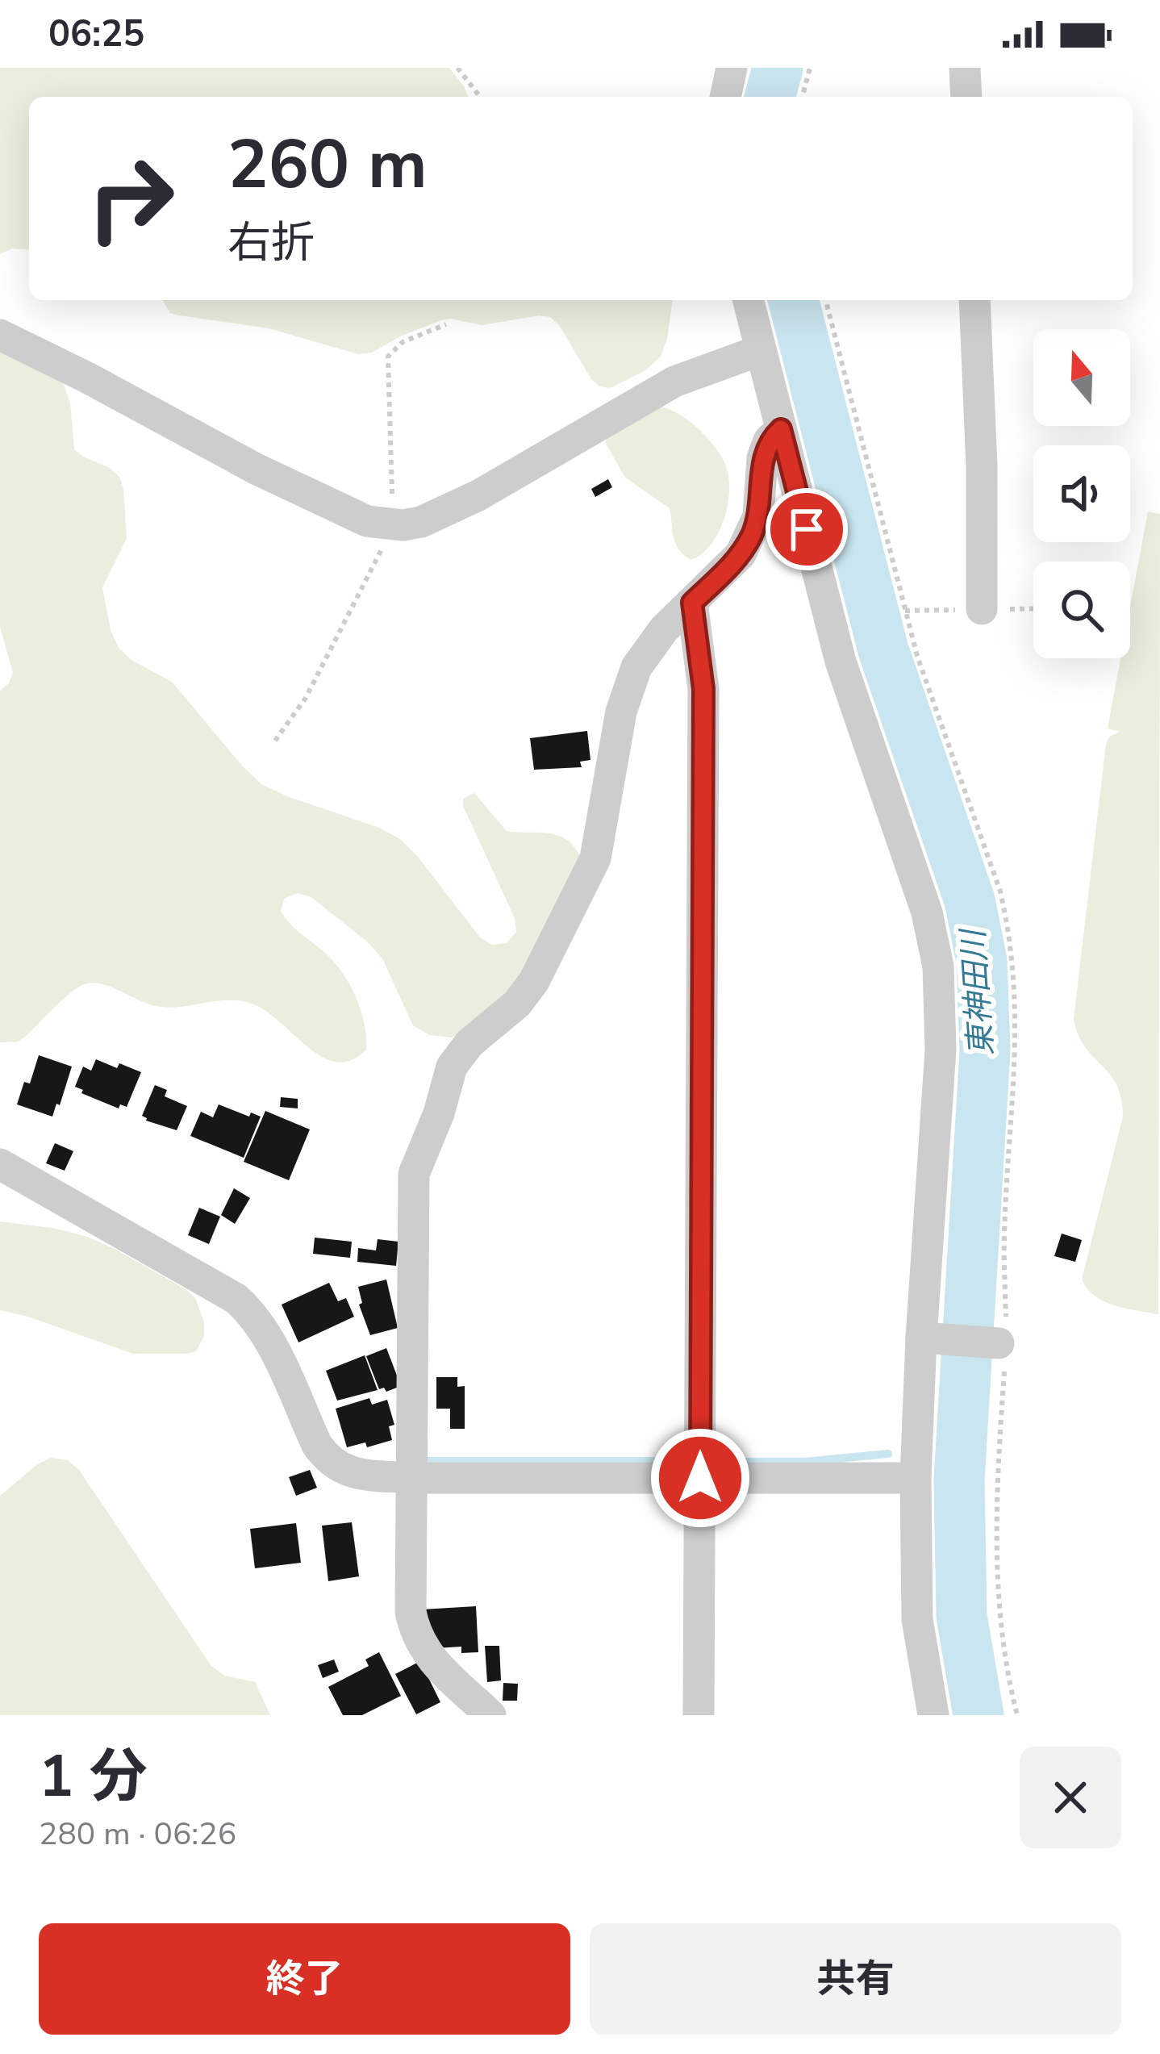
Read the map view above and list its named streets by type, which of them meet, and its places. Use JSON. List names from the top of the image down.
{
  "water": ["東神田川"],
  "north": "top",
  "page": {
    "status": "06:25",
    "turn": ["260 m", "右折"],
    "heading": ["1 分", "280 m · 06:26"],
    "buttons": ["終了", "共有"]
  }
}
